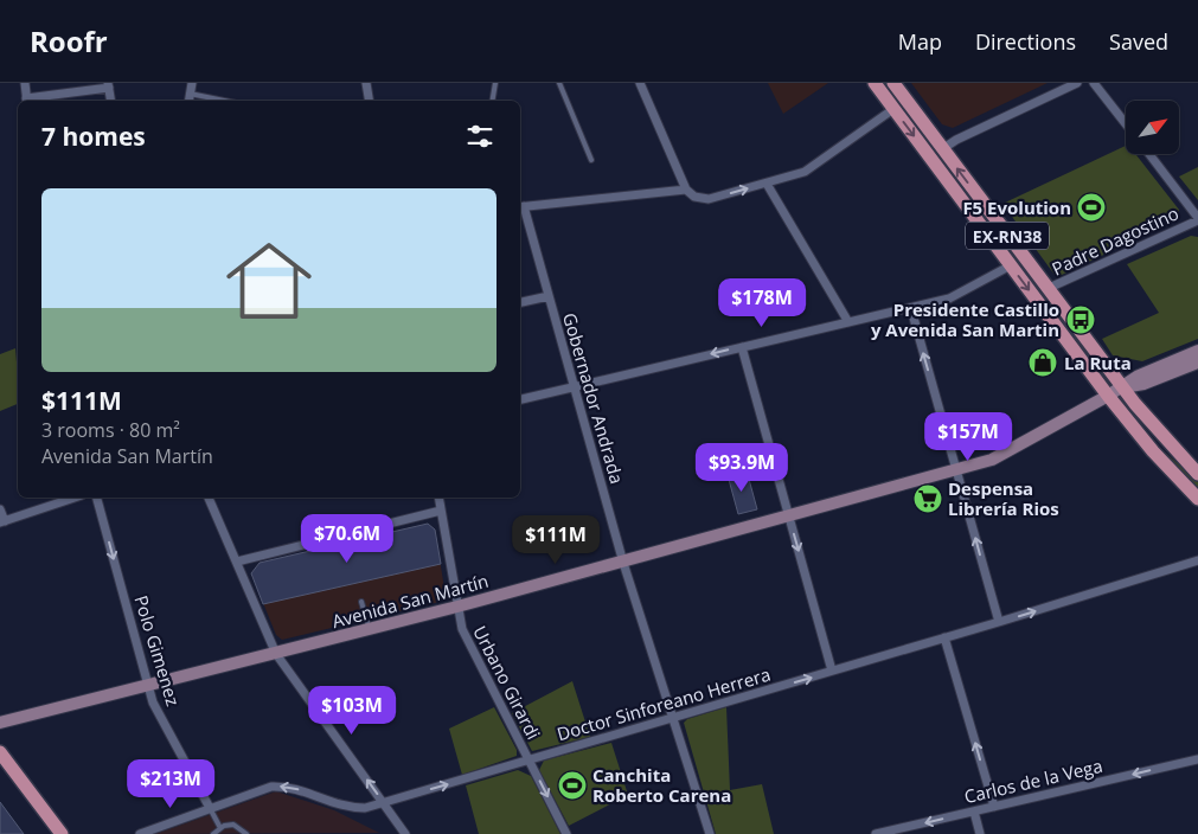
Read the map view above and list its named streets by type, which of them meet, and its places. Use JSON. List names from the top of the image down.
{
  "streets": {
    "main road": ["EX-RN38", "Avenida San Martín"],
    "street": [
      "Padre Dagostino",
      "Gobernador Andrada",
      "Polo Gimenez",
      "Urbano Girardi",
      "Doctor Sinforeano Herrera",
      "Carlos de la Vega"
    ]
  },
  "crossings": [
    ["EX-RN38", "Padre Dagostino"],
    ["EX-RN38", "Avenida San Martín"],
    ["Gobernador Andrada", "Avenida San Martín"],
    ["Gobernador Andrada", "Doctor Sinforeano Herrera"],
    ["Avenida San Martín", "Polo Gimenez"],
    ["Avenida San Martín", "Urbano Girardi"],
    ["Polo Gimenez", "Doctor Sinforeano Herrera"],
    ["Urbano Girardi", "Doctor Sinforeano Herrera"]
  ],
  "one_way": ["Polo Gimenez", "Carlos de la Vega"],
  "places": {
    "sports": ["F5 Evolution", "Canchita Roberto Carena"],
    "bus stop": ["Presidente Castillo y Avenida San Martin"],
    "shop": ["La Ruta"],
    "supermarket": ["Despensa Librería Rios"]
  },
  "north": "top right",
  "page": {
    "header": "Roofr",
    "nav": ["Map", "Directions", "Saved"],
    "heading": "7 homes",
    "list": [
      {
        "name": "$111M",
        "note": "3 rooms · 80 m² · Avenida San Martín"
      }
    ],
    "price": [
      "$178M",
      "$157M",
      "$93.9M",
      "$70.6M",
      "$111M",
      "$103M",
      "$213M"
    ]
  }
}
